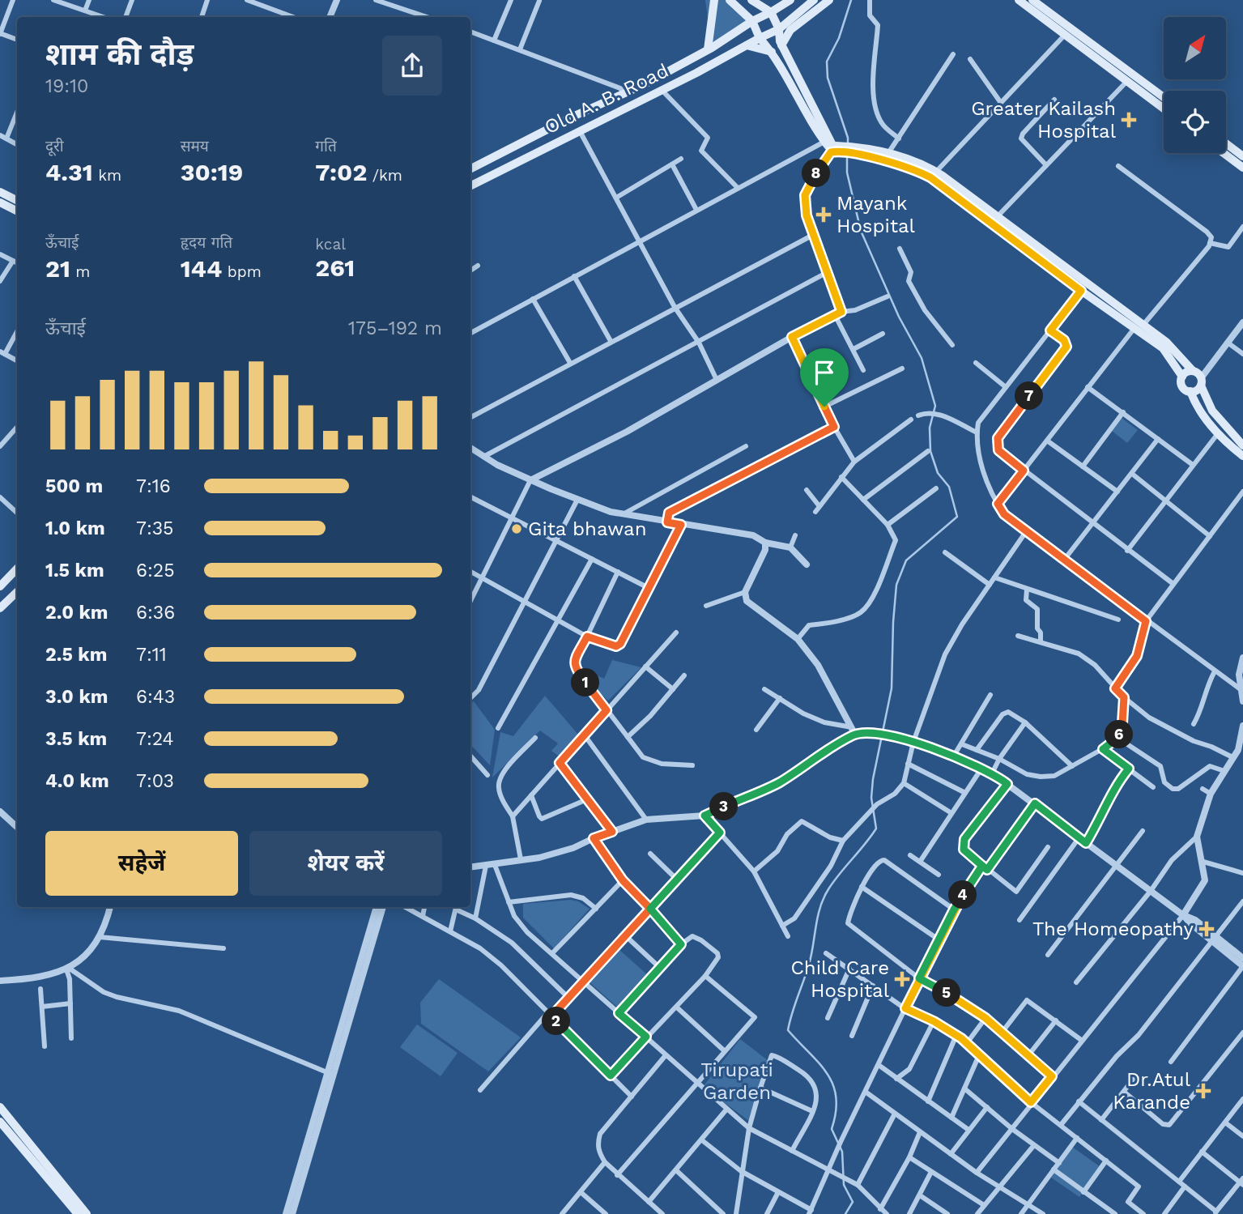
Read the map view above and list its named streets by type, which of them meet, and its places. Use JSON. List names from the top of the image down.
{
  "streets": {
    "main road": ["Old A. B. Road"]
  },
  "parks": ["Tirupati Garden"],
  "places": {
    "health": [
      "Greater Kailash Hospital",
      "Mayank Hospital",
      "The Homeopathy",
      "Child Care Hospital",
      "Dr.Atul Karande"
    ],
    "other": ["Gita bhawan"]
  },
  "north": "top right",
  "page": {
    "heading": ["शाम की दौड़", "19:10"],
    "stats": [
      ["दूरी", "4.31 km"],
      ["समय", "30:19"],
      ["गति", "7:02 /km"],
      ["ऊँचाई", "21 m"],
      ["हृदय गति", "144 bpm"],
      ["kcal", "261"]
    ],
    "pins": [
      "8",
      "7",
      "1",
      "6",
      "3",
      "4",
      "5",
      "2"
    ],
    "chart": ["ऊँचाई", "175–192 m"],
    "list": [
      {
        "name": "500 m",
        "note": "7:16"
      },
      {
        "name": "1.0 km",
        "note": "7:35"
      },
      {
        "name": "1.5 km",
        "note": "6:25"
      },
      {
        "name": "2.0 km",
        "note": "6:36"
      },
      {
        "name": "2.5 km",
        "note": "7:11"
      },
      {
        "name": "3.0 km",
        "note": "6:43"
      },
      {
        "name": "3.5 km",
        "note": "7:24"
      },
      {
        "name": "4.0 km",
        "note": "7:03"
      }
    ],
    "buttons": ["सहेजें", "शेयर करें"]
  }
}
